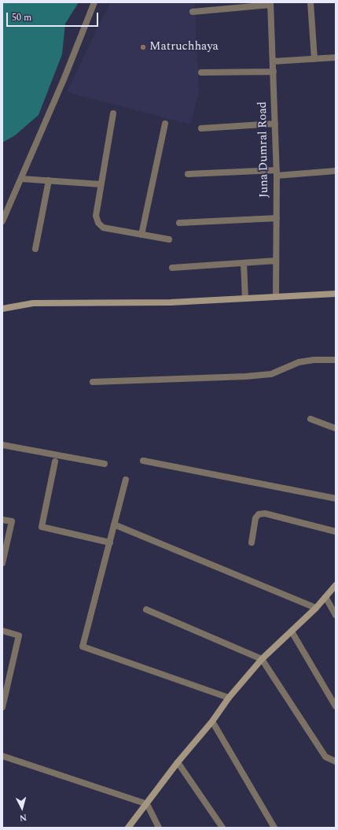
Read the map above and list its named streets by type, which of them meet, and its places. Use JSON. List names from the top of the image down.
{
  "streets": {
    "street": ["Juna Dumral Road"]
  },
  "places": ["Matruchhaya"],
  "scale_bar": "50 m",
  "north": "bottom"
}
